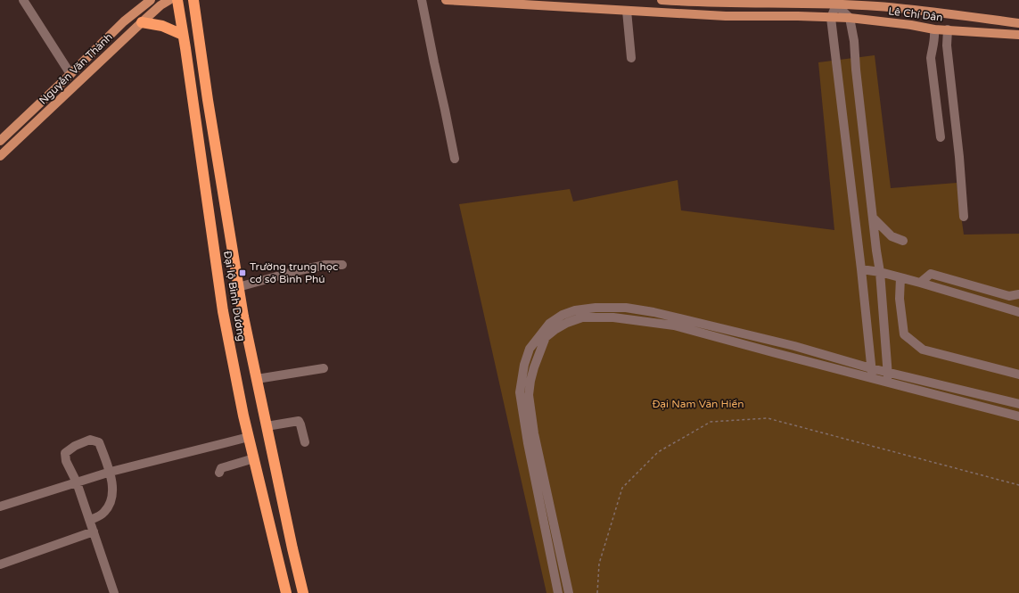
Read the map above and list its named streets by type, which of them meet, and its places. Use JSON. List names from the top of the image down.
{
  "streets": {
    "highway": ["Đại lộ Bình Dương"],
    "main road": ["Lê Chí Dân", "Nguyễn Văn Thành"]
  },
  "parks": ["Đại Nam Văn Hiến"],
  "places": {
    "transit": ["Trường trung học cơ sở Bình Phú"]
  }
}
